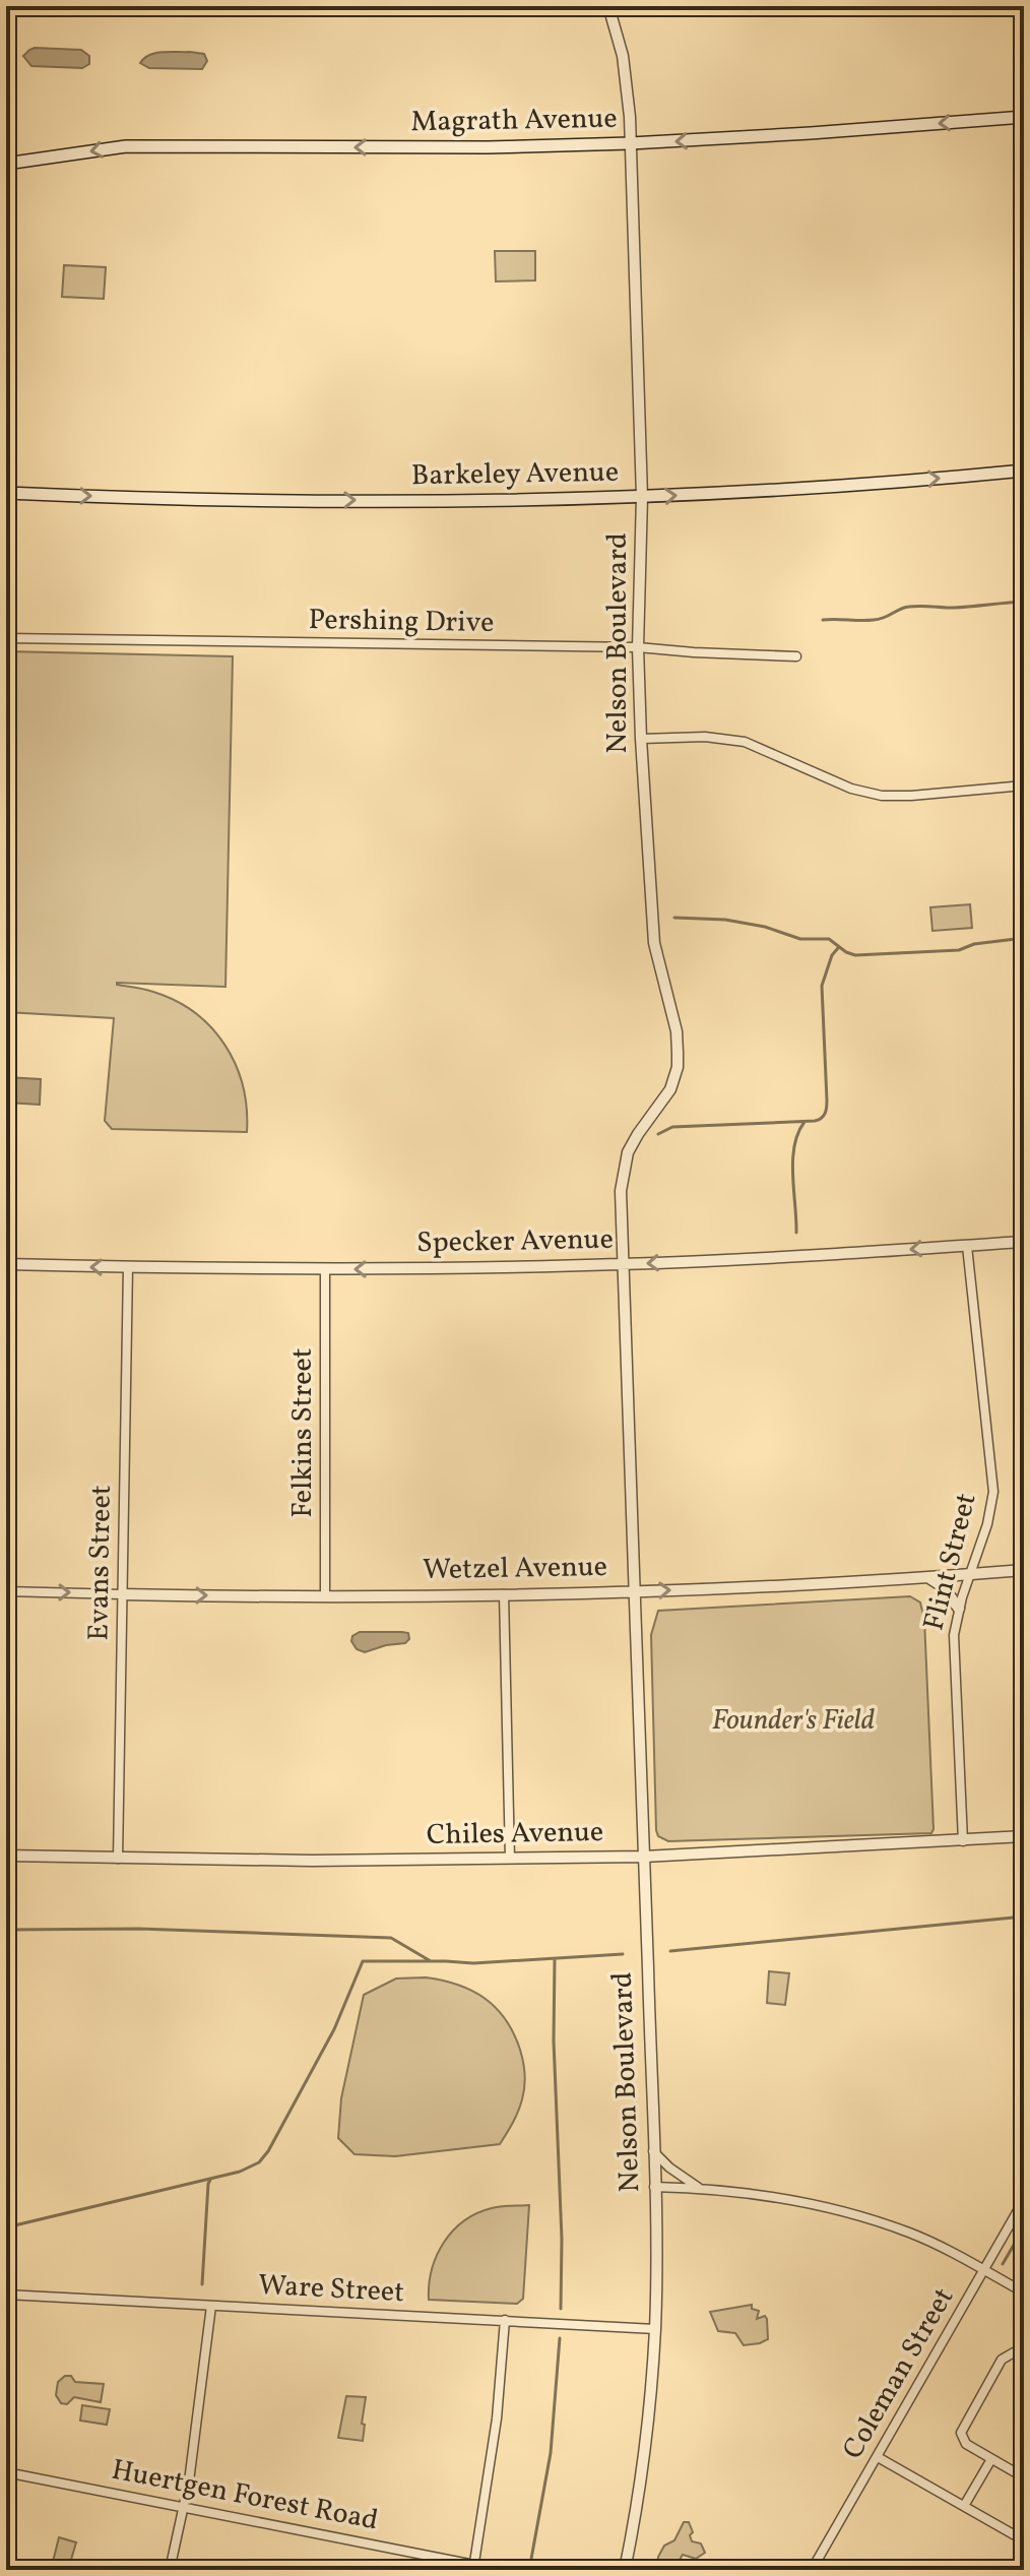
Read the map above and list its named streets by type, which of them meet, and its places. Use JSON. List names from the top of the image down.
{
  "streets": {
    "main road": ["Magrath Avenue", "Barkeley Avenue"],
    "street": [
      "Pershing Drive",
      "Nelson Boulevard",
      "Specker Avenue",
      "Felkins Street",
      "Flint Street",
      "Evans Street",
      "Wetzel Avenue",
      "Chiles Avenue",
      "Ware Street",
      "Coleman Street",
      "Huertgen Forest Road"
    ]
  },
  "crossings": [
    ["Magrath Avenue", "Nelson Boulevard"],
    ["Barkeley Avenue", "Nelson Boulevard"],
    ["Pershing Drive", "Nelson Boulevard"],
    ["Nelson Boulevard", "Specker Avenue"],
    ["Nelson Boulevard", "Wetzel Avenue"],
    ["Nelson Boulevard", "Chiles Avenue"],
    ["Nelson Boulevard", "Ware Street"],
    ["Specker Avenue", "Felkins Street"],
    ["Specker Avenue", "Flint Street"],
    ["Specker Avenue", "Evans Street"],
    ["Felkins Street", "Wetzel Avenue"],
    ["Flint Street", "Wetzel Avenue"],
    ["Flint Street", "Chiles Avenue"],
    ["Evans Street", "Wetzel Avenue"],
    ["Evans Street", "Chiles Avenue"]
  ],
  "one_way": [
    "Magrath Avenue",
    "Barkeley Avenue",
    "Specker Avenue",
    "Wetzel Avenue"
  ],
  "parks": ["Founder's Field"]
}
